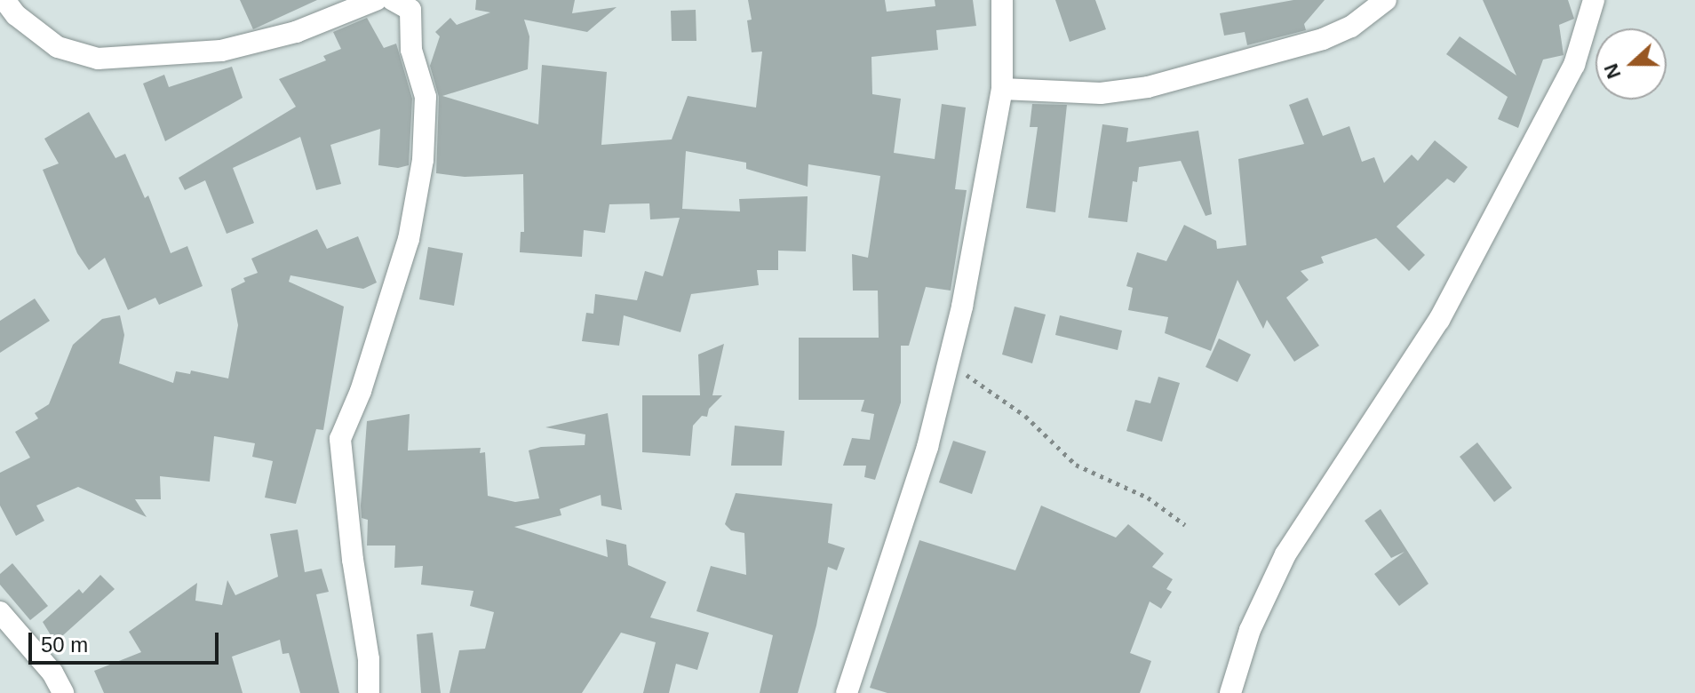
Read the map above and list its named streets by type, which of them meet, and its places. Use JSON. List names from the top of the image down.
{
  "scale_bar": "50 m",
  "north": "left"
}
